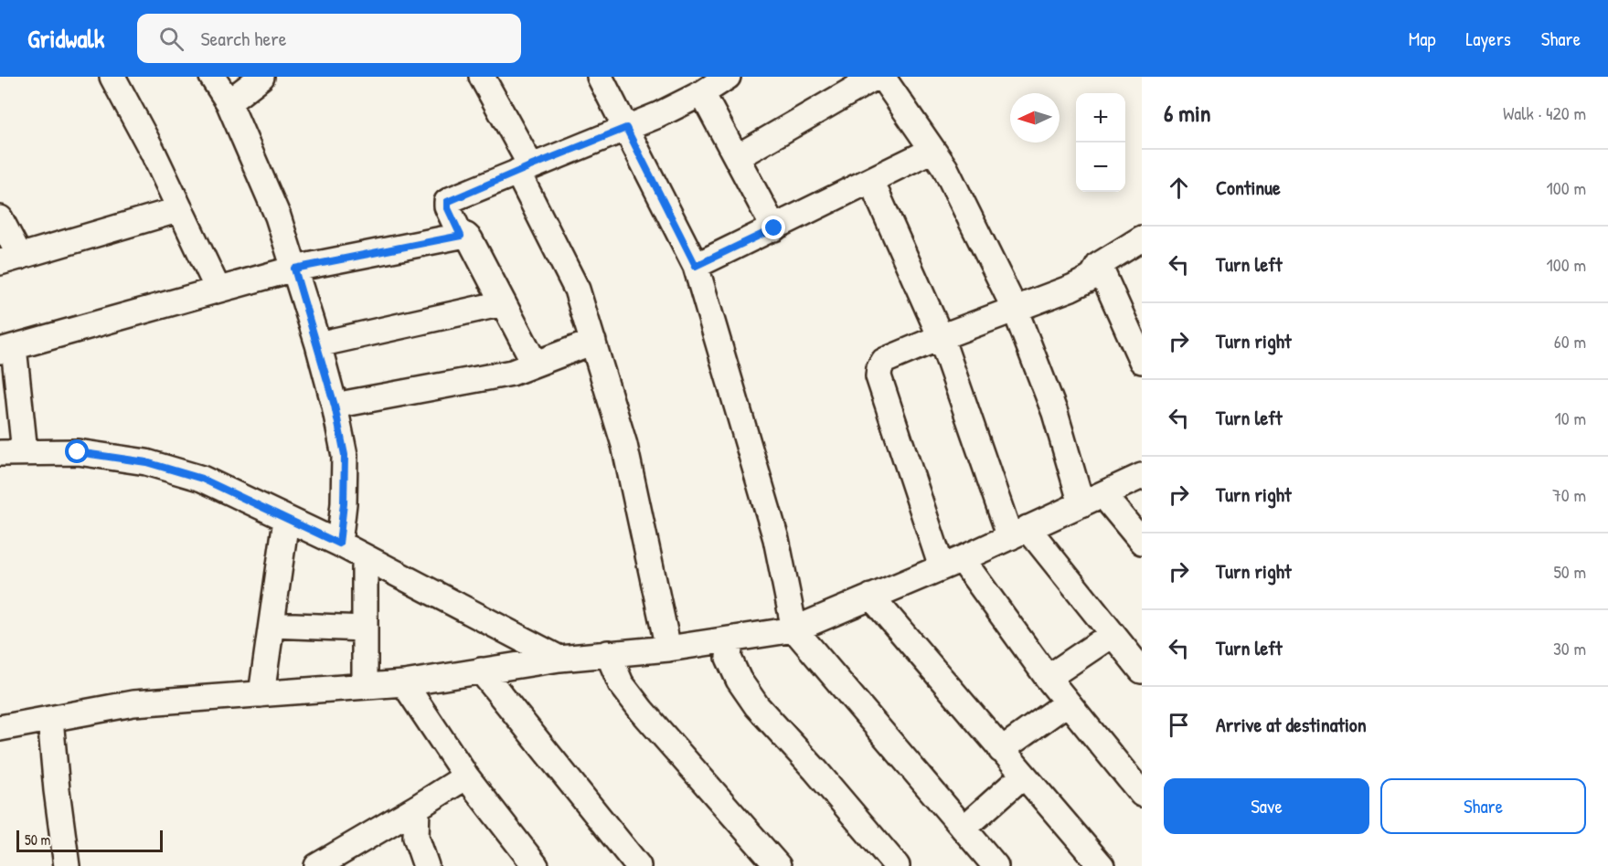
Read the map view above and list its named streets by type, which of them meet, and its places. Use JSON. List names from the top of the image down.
{
  "scale_bar": "50 m",
  "north": "left",
  "page": {
    "header": "Gridwalk",
    "search": "Search here",
    "nav": ["Map", "Layers", "Share"],
    "heading": ["6 min", "Walk · 420 m"],
    "map_buttons": ["+", "−"],
    "list": [
      ["Continue", "100 m"],
      ["Turn left", "100 m"],
      ["Turn right", "60 m"],
      ["Turn left", "10 m"],
      ["Turn right", "70 m"],
      ["Turn right", "50 m"],
      ["Turn left", "30 m"],
      "Arrive at destination"
    ],
    "buttons": ["Save", "Share"],
    "scale": "50 m"
  }
}
